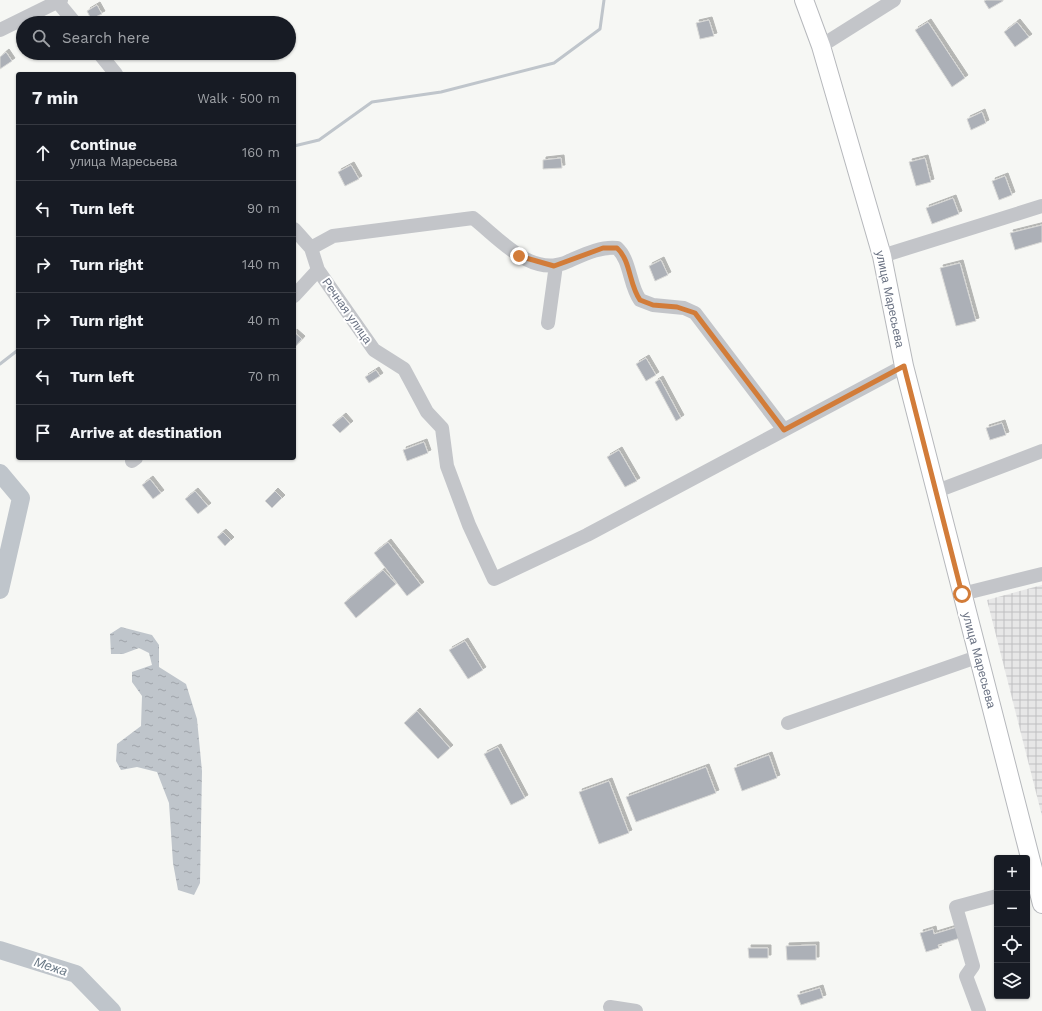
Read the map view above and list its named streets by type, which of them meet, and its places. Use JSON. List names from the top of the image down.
{
  "streets": {
    "main road": ["улица Маресьева"],
    "street": ["Речная улица"]
  },
  "water": ["Межа"],
  "page": {
    "search": "Search here",
    "heading": ["7 min", "Walk · 500 m"],
    "list": [
      ["Continue", "улица Маресьева", "160 m"],
      ["Turn left", "90 m"],
      ["Turn right", "140 m"],
      ["Turn right", "40 m"],
      ["Turn left", "70 m"],
      "Arrive at destination"
    ],
    "map_buttons": ["+", "−"]
  }
}
